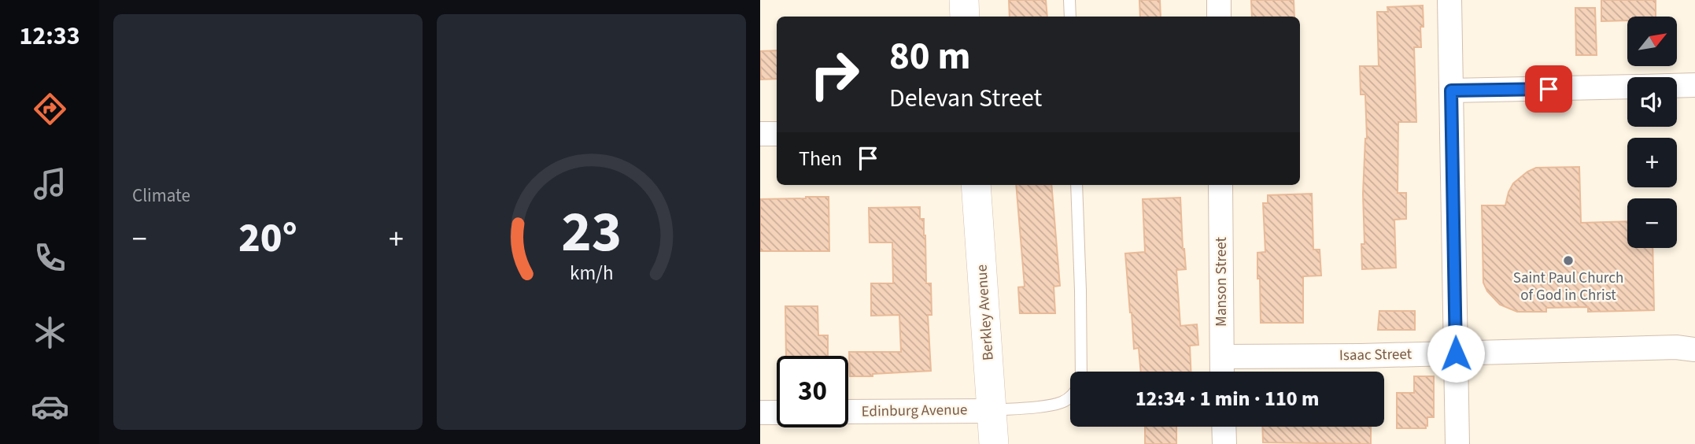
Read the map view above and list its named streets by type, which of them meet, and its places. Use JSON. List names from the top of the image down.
{
  "streets": {
    "street": [
      "Manson Street",
      "Berkley Avenue",
      "Isaac Street",
      "Edinburg Avenue"
    ]
  },
  "crossings": [
    ["Manson Street", "Isaac Street"],
    ["Berkley Avenue", "Edinburg Avenue"]
  ],
  "places": ["Saint Paul Church of God in Christ"],
  "north": "top right",
  "page": {
    "tabs": "12:33",
    "tile": "Climate",
    "map_buttons": ["+", "−"],
    "turn": ["80 m", "Delevan Street"],
    "then": "Then",
    "heat": ["−", "20°", "+"],
    "limit": "30",
    "trip": "12:34 · 1 min · 110 m",
    "gauge": ["23", "km/h"]
  }
}
